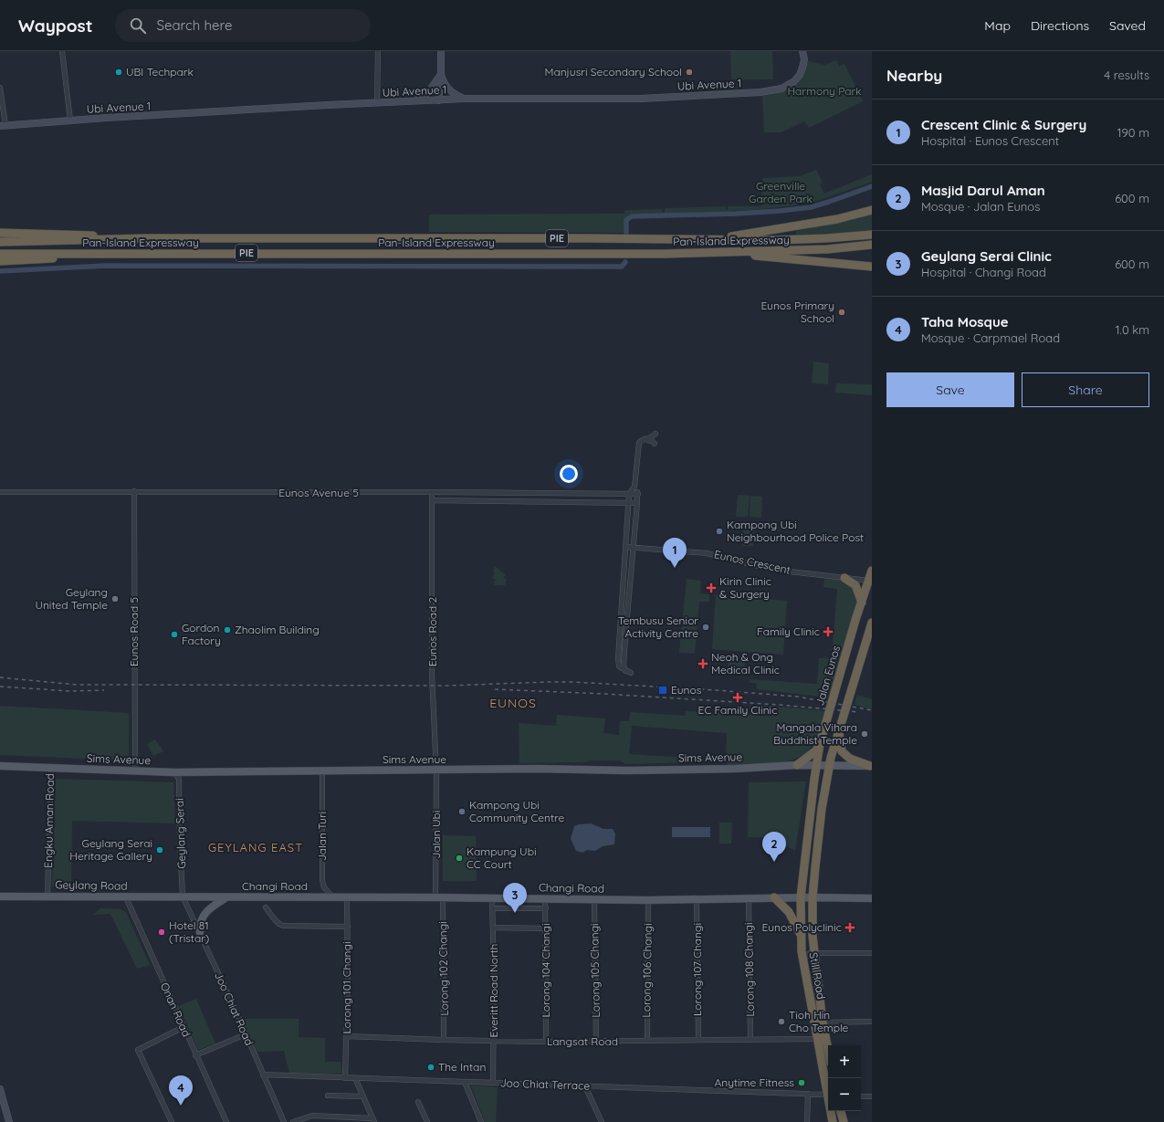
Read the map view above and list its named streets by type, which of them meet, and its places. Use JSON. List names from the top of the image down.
{
  "streets": {
    "highway": [
      "PIE",
      "Pan-Island Expressway",
      "Jalan Eunos",
      "Still Road"
    ],
    "main road": ["Sims Avenue", "Geylang Road", "Changi Road"],
    "street": [
      "Ubi Avenue 1",
      "Eunos Avenue 5",
      "Eunos Crescent",
      "Eunos Road 5",
      "Eunos Road 2",
      "Engku Aman Road",
      "Geylang Serai",
      "Jalan Ubi",
      "Jalan Turi",
      "Lorong 102 Changi",
      "Lorong 107 Changi",
      "Lorong 108 Changi",
      "Lorong 104 Changi",
      "Lorong 105 Changi",
      "Lorong 106 Changi",
      "Lorong 101 Changi",
      "Everitt Road North",
      "Joo Chiat Road",
      "Onan Road",
      "Langsat Road",
      "Joo Chiat Terrace"
    ]
  },
  "crossings": [
    ["Eunos Avenue 5", "Eunos Road 5"],
    ["Eunos Avenue 5", "Eunos Road 2"],
    ["Eunos Crescent", "Jalan Eunos"],
    ["Eunos Road 5", "Sims Avenue"],
    ["Eunos Road 2", "Sims Avenue"],
    ["Eunos Road 2", "Jalan Ubi"],
    ["Jalan Eunos", "Sims Avenue"],
    ["Jalan Eunos", "Changi Road"],
    ["Jalan Eunos", "Still Road"],
    ["Sims Avenue", "Engku Aman Road"],
    ["Sims Avenue", "Geylang Serai"],
    ["Sims Avenue", "Jalan Ubi"],
    ["Sims Avenue", "Jalan Turi"],
    ["Engku Aman Road", "Geylang Road"],
    ["Geylang Serai", "Geylang Road"],
    ["Geylang Serai", "Changi Road"],
    ["Geylang Serai", "Joo Chiat Road"],
    ["Jalan Ubi", "Changi Road"],
    ["Jalan Ubi", "Lorong 102 Changi"],
    ["Jalan Turi", "Changi Road"],
    ["Geylang Road", "Changi Road"],
    ["Geylang Road", "Joo Chiat Road"],
    ["Geylang Road", "Onan Road"],
    ["Changi Road", "Lorong 102 Changi"],
    ["Changi Road", "Lorong 107 Changi"],
    ["Changi Road", "Lorong 108 Changi"],
    ["Changi Road", "Lorong 104 Changi"],
    ["Changi Road", "Lorong 105 Changi"],
    ["Changi Road", "Lorong 106 Changi"],
    ["Changi Road", "Still Road"],
    ["Changi Road", "Lorong 101 Changi"],
    ["Changi Road", "Everitt Road North"],
    ["Changi Road", "Joo Chiat Road"],
    ["Lorong 102 Changi", "Langsat Road"],
    ["Lorong 107 Changi", "Langsat Road"],
    ["Lorong 108 Changi", "Langsat Road"],
    ["Lorong 104 Changi", "Langsat Road"],
    ["Lorong 105 Changi", "Langsat Road"],
    ["Lorong 106 Changi", "Langsat Road"],
    ["Still Road", "Langsat Road"],
    ["Still Road", "Joo Chiat Terrace"],
    ["Lorong 101 Changi", "Langsat Road"],
    ["Lorong 101 Changi", "Joo Chiat Terrace"],
    ["Everitt Road North", "Langsat Road"],
    ["Everitt Road North", "Joo Chiat Terrace"],
    ["Joo Chiat Road", "Joo Chiat Terrace"]
  ],
  "districts": ["EUNOS", "GEYLANG EAST"],
  "parks": ["Harmony Park", "Greenville Garden Park"],
  "places": {
    "other": [
      "UBI Techpark",
      "Manjusri Secondary School",
      "Eunos Primary School",
      "Kampong Ubi Neighbourhood Police Post",
      "Geylang United Temple",
      "Tembusu Senior Activity Centre",
      "Zhaolim Building",
      "Gordon Factory",
      "Mangala Vihara Buddhist Temple",
      "Kampong Ubi Community Centre",
      "Geylang Serai Heritage Gallery",
      "Kampung Ubi CC Court",
      "Hotel 81 (Tristar)",
      "Tioh Hin Cho Temple",
      "The Intan",
      "Anytime Fitness"
    ],
    "health": [
      "Kirin Clinic & Surgery",
      "Family Clinic",
      "Neoh & Ong Medical Clinic",
      "EC Family Clinic",
      "Eunos Polyclinic"
    ],
    "transit": ["Eunos"]
  },
  "page": {
    "header": "Waypost",
    "search": "Search here",
    "nav": ["Map", "Directions", "Saved"],
    "heading": ["Nearby", "4 results"],
    "list": [
      {
        "mark": "1",
        "name": "Crescent Clinic & Surgery",
        "note": "Hospital · Eunos Crescent",
        "value": "190 m"
      },
      {
        "mark": "2",
        "name": "Masjid Darul Aman",
        "note": "Mosque · Jalan Eunos",
        "value": "600 m"
      },
      {
        "mark": "3",
        "name": "Geylang Serai Clinic",
        "note": "Hospital · Changi Road",
        "value": "600 m"
      },
      {
        "mark": "4",
        "name": "Taha Mosque",
        "note": "Mosque · Carpmael Road",
        "value": "1.0 km"
      }
    ],
    "buttons": ["Save", "Share"],
    "pins": [
      "1",
      "2",
      "3",
      "4"
    ],
    "map_buttons": ["+", "−"]
  }
}
